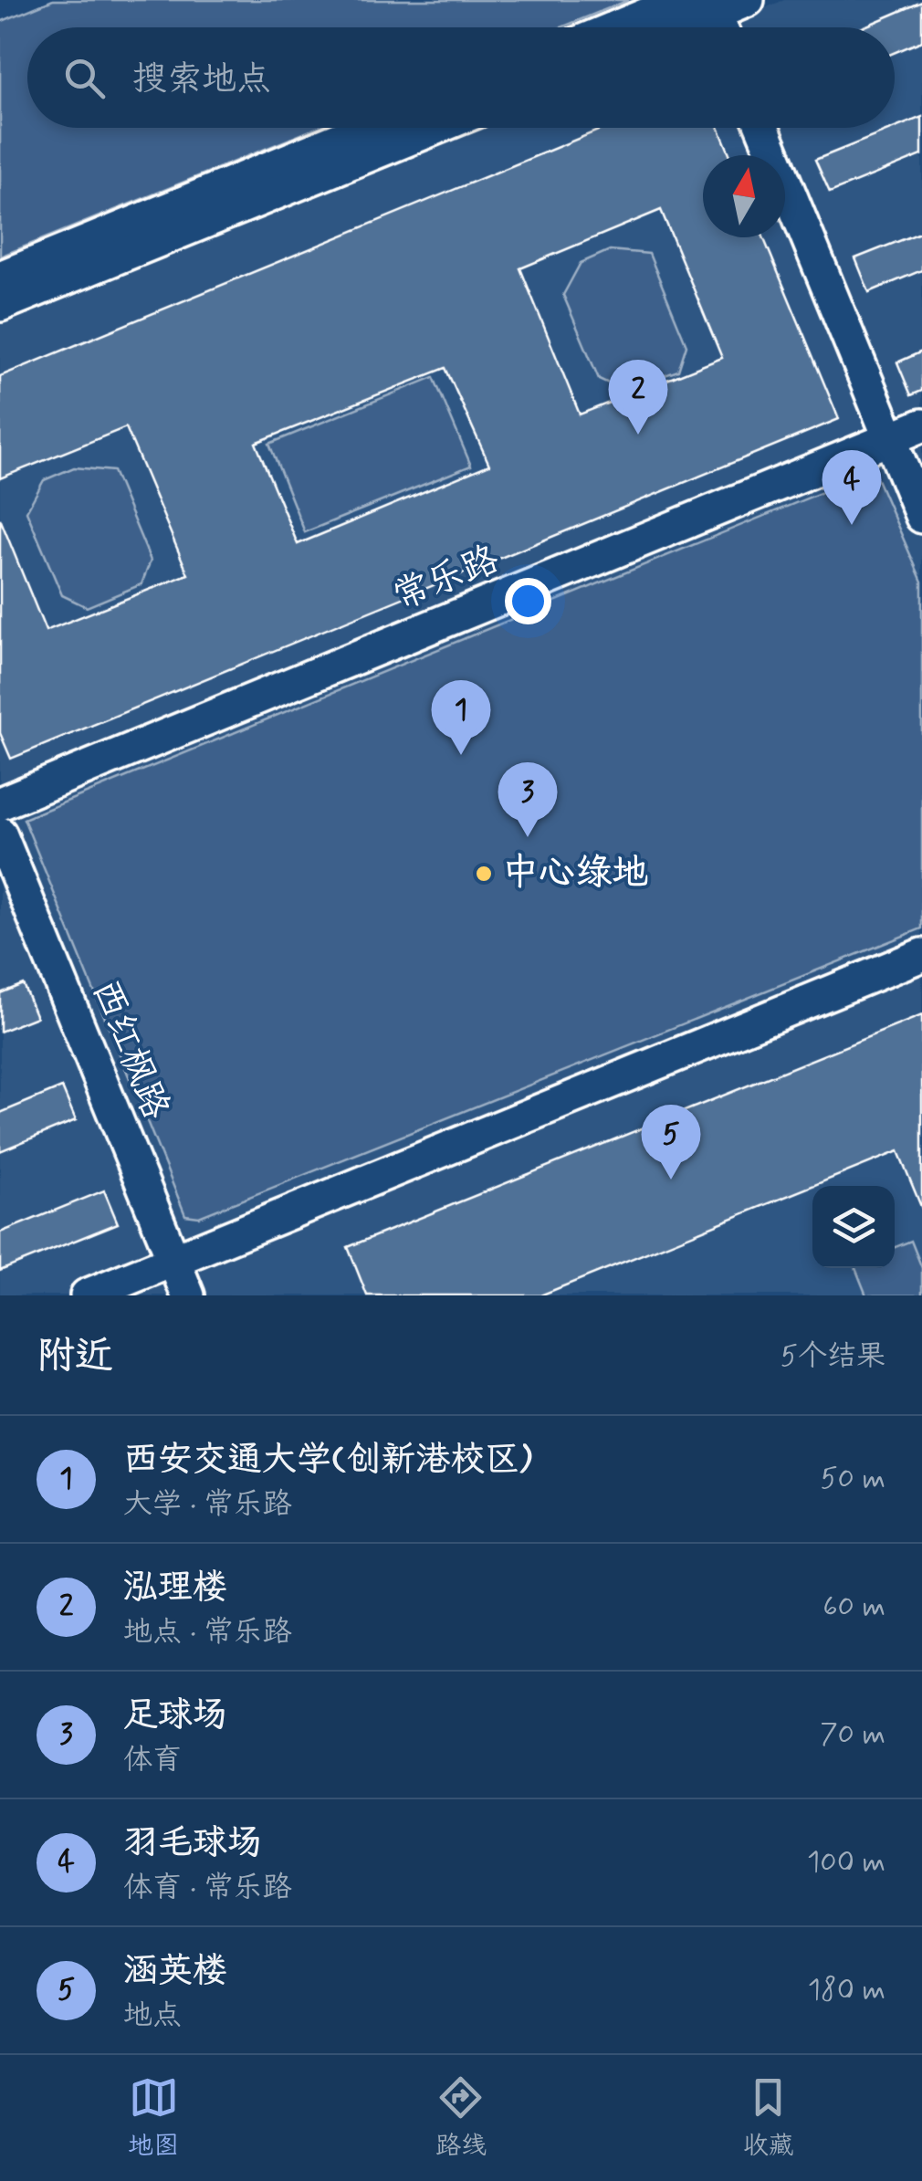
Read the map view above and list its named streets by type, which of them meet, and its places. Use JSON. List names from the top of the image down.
{
  "streets": {
    "street": ["常乐路", "西红枫路"]
  },
  "places": ["中心绿地"],
  "north": "top",
  "page": {
    "search": "搜索地点",
    "pins": [
      "2",
      "4",
      "1",
      "3",
      "5"
    ],
    "heading": ["附近", "5个结果"],
    "list": [
      {
        "mark": "1",
        "name": "西安交通大学(创新港校区)",
        "note": "大学 · 常乐路",
        "value": "50 m"
      },
      {
        "mark": "2",
        "name": "泓理楼",
        "note": "地点 · 常乐路",
        "value": "60 m"
      },
      {
        "mark": "3",
        "name": "足球场",
        "note": "体育",
        "value": "70 m"
      },
      {
        "mark": "4",
        "name": "羽毛球场",
        "note": "体育 · 常乐路",
        "value": "100 m"
      },
      {
        "mark": "5",
        "name": "涵英楼",
        "note": "地点",
        "value": "180 m"
      }
    ],
    "nav": ["地图", "路线", "收藏"]
  }
}
